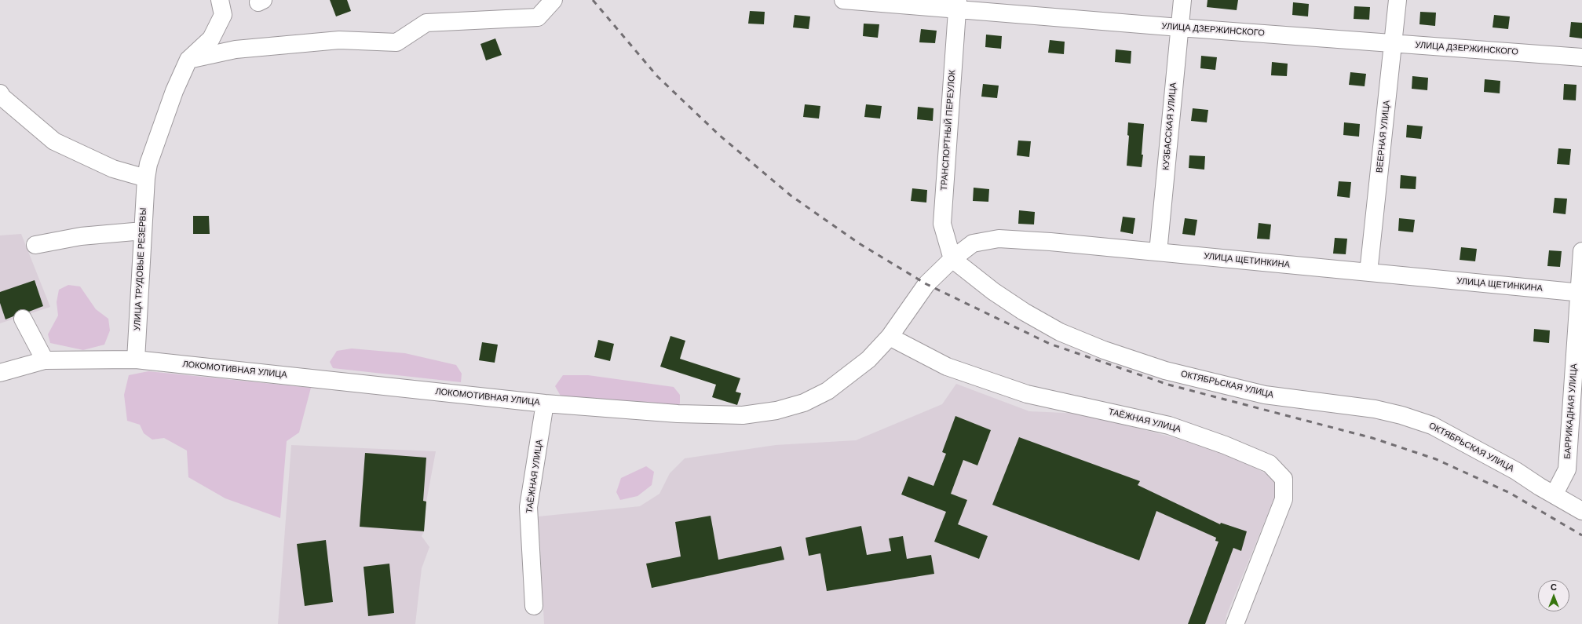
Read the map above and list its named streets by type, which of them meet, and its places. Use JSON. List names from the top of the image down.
{
  "streets": {
    "street": [
      "УЛИЦА ДЗЕРЖИНСКОГО",
      "КУЗБАССКАЯ УЛИЦА",
      "ТРАНСПОРТНЫЙ ПЕРЕУЛОК",
      "ВЕЕРНАЯ УЛИЦА",
      "УЛИЦА ЩЕТИНКИНА",
      "УЛИЦА ТРУДОВЫЕ РЕЗЕРВЫ",
      "ЛОКОМОТИВНАЯ УЛИЦА",
      "ОКТЯБРЬСКАЯ УЛИЦА",
      "БАРРИКАДНАЯ УЛИЦА",
      "ТАЁЖНАЯ УЛИЦА"
    ]
  },
  "crossings": [
    ["УЛИЦА ДЗЕРЖИНСКОГО", "КУЗБАССКАЯ УЛИЦА"],
    ["УЛИЦА ДЗЕРЖИНСКОГО", "ТРАНСПОРТНЫЙ ПЕРЕУЛОК"],
    ["УЛИЦА ДЗЕРЖИНСКОГО", "ВЕЕРНАЯ УЛИЦА"],
    ["КУЗБАССКАЯ УЛИЦА", "УЛИЦА ЩЕТИНКИНА"],
    ["ТРАНСПОРТНЫЙ ПЕРЕУЛОК", "УЛИЦА ЩЕТИНКИНА"],
    ["ТРАНСПОРТНЫЙ ПЕРЕУЛОК", "ОКТЯБРЬСКАЯ УЛИЦА"],
    ["ВЕЕРНАЯ УЛИЦА", "УЛИЦА ЩЕТИНКИНА"],
    ["УЛИЦА ЩЕТИНКИНА", "ЛОКОМОТИВНАЯ УЛИЦА"],
    ["УЛИЦА ЩЕТИНКИНА", "ОКТЯБРЬСКАЯ УЛИЦА"],
    ["УЛИЦА ЩЕТИНКИНА", "БАРРИКАДНАЯ УЛИЦА"],
    ["УЛИЦА ТРУДОВЫЕ РЕЗЕРВЫ", "ЛОКОМОТИВНАЯ УЛИЦА"],
    ["ЛОКОМОТИВНАЯ УЛИЦА", "ТАЁЖНАЯ УЛИЦА"],
    ["ОКТЯБРЬСКАЯ УЛИЦА", "БАРРИКАДНАЯ УЛИЦА"]
  ],
  "north": "top"
}
